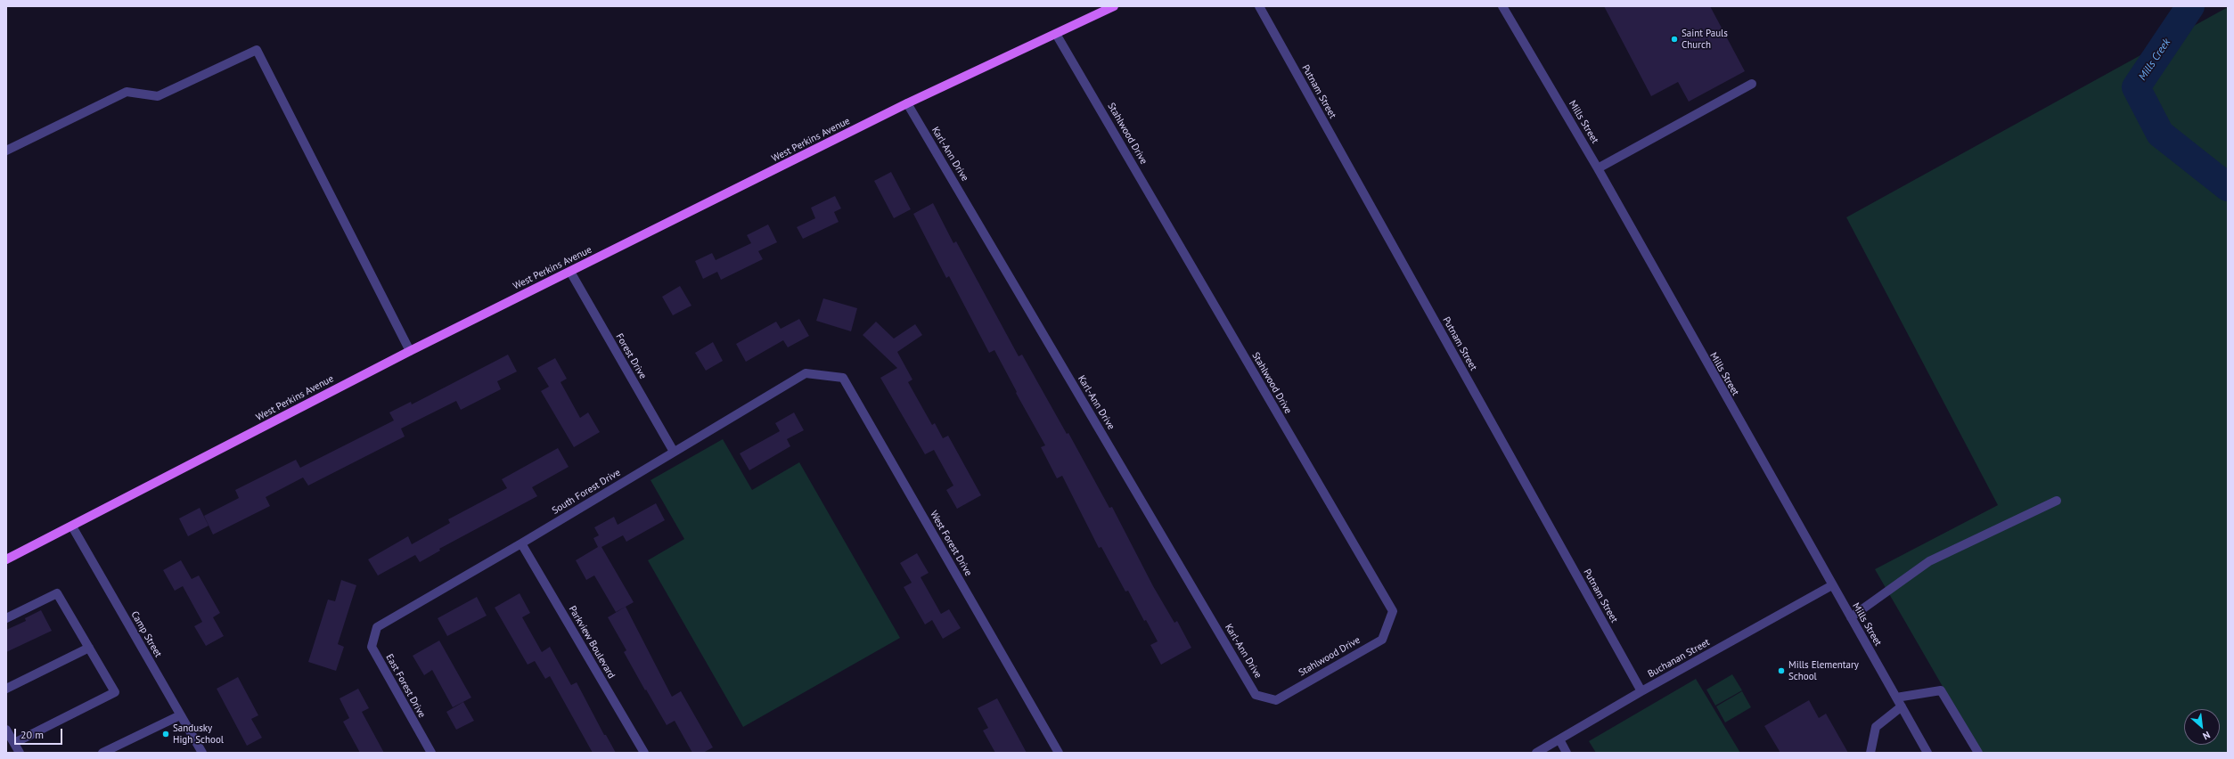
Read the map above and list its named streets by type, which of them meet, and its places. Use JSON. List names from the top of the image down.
{
  "streets": {
    "main road": ["West Perkins Avenue"],
    "street": [
      "Putnam Street",
      "Mills Street",
      "Stahlwood Drive",
      "Karl-Ann Drive",
      "Forest Drive",
      "South Forest Drive",
      "West Forest Drive",
      "Camp Street",
      "Parkview Boulevard",
      "Buchanan Street",
      "East Forest Drive"
    ]
  },
  "crossings": [
    ["Putnam Street", "Buchanan Street"],
    ["Mills Street", "Buchanan Street"],
    ["Stahlwood Drive", "West Perkins Avenue"],
    ["Stahlwood Drive", "Karl-Ann Drive"],
    ["West Perkins Avenue", "Karl-Ann Drive"],
    ["West Perkins Avenue", "Forest Drive"],
    ["West Perkins Avenue", "Camp Street"],
    ["Forest Drive", "South Forest Drive"],
    ["South Forest Drive", "West Forest Drive"],
    ["South Forest Drive", "Parkview Boulevard"],
    ["South Forest Drive", "East Forest Drive"]
  ],
  "water": ["Mills Creek"],
  "places": ["Saint Pauls Church", "Mills Elementary School", "Sandusky High School"],
  "scale_bar": "20 m",
  "north": "bottom right"
}
